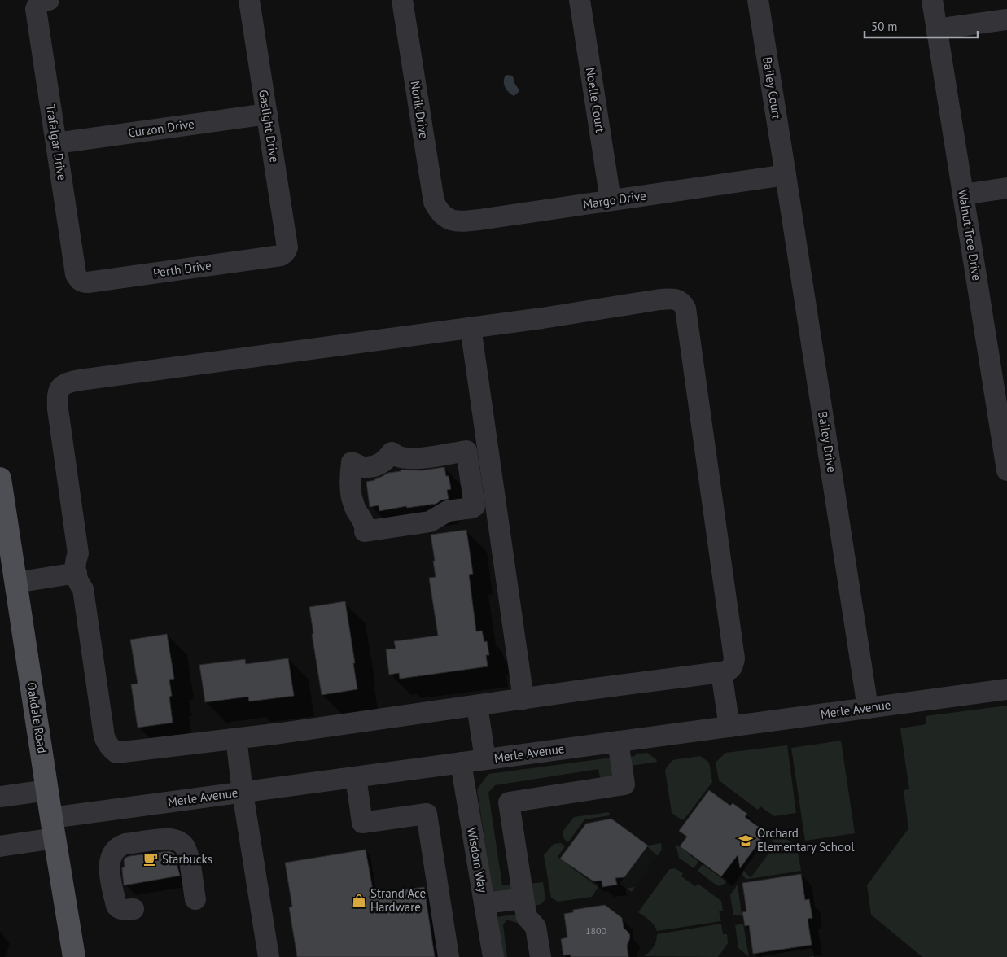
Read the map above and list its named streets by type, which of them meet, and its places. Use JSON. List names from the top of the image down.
{
  "streets": {
    "main road": ["Oakdale Road"],
    "street": [
      "Bailey Court",
      "Noelle Court",
      "Norik Drive",
      "Gaslight Drive",
      "Curzon Drive",
      "Trafalgar Drive",
      "Margo Drive",
      "Walnut Tree Drive",
      "Perth Drive",
      "Bailey Drive",
      "Merle Avenue",
      "Wisdom Way"
    ]
  },
  "crossings": [
    ["Bailey Court", "Margo Drive"],
    ["Bailey Court", "Bailey Drive"],
    ["Noelle Court", "Margo Drive"],
    ["Norik Drive", "Margo Drive"],
    ["Gaslight Drive", "Curzon Drive"],
    ["Gaslight Drive", "Perth Drive"],
    ["Curzon Drive", "Trafalgar Drive"],
    ["Trafalgar Drive", "Perth Drive"],
    ["Margo Drive", "Bailey Drive"],
    ["Bailey Drive", "Merle Avenue"],
    ["Merle Avenue", "Oakdale Road"],
    ["Merle Avenue", "Wisdom Way"]
  ],
  "places": {
    "school or university": ["Orchard Elementary School"],
    "cafe": ["Starbucks"],
    "shop": ["Strand Ace Hardware"]
  },
  "house_numbers": ["1800"],
  "scale_bar": "50 m"
}
